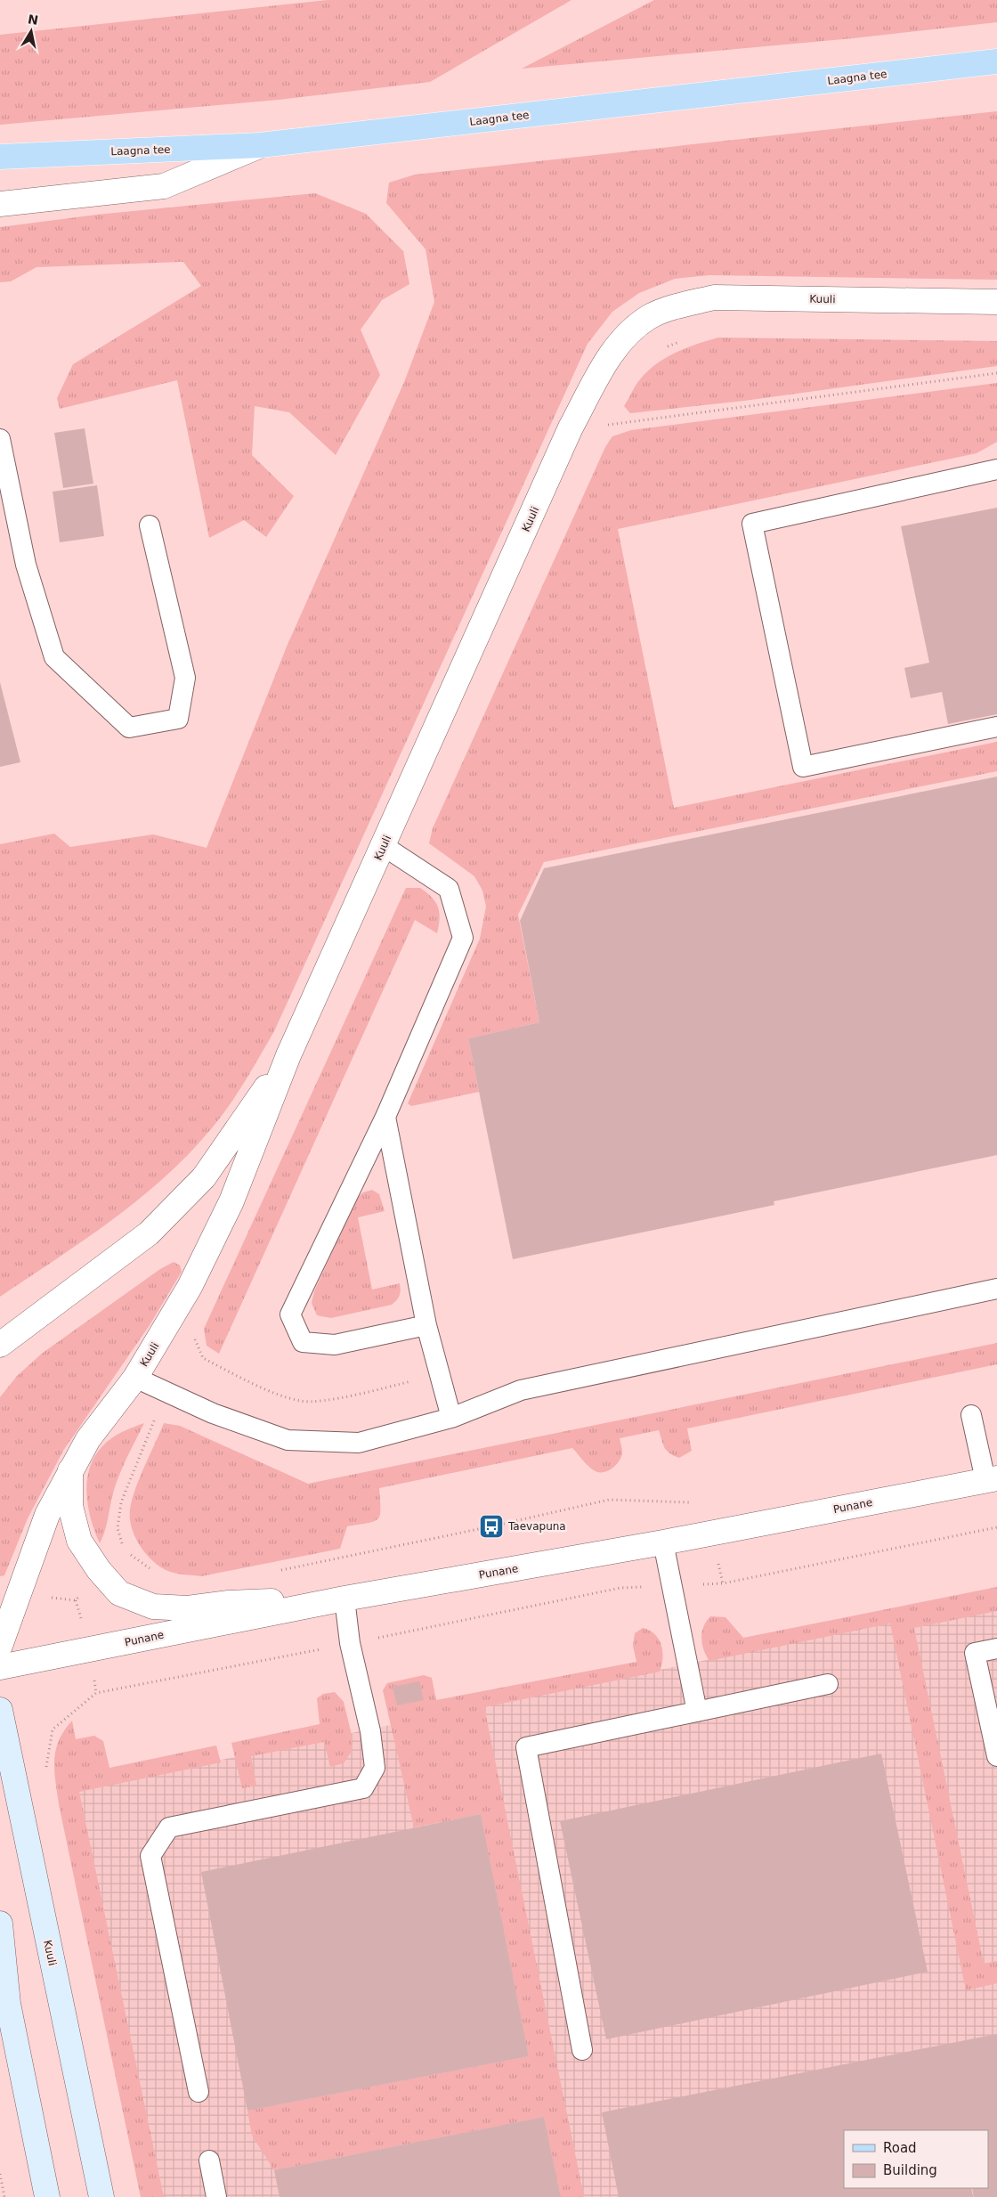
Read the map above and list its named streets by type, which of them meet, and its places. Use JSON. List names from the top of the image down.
{
  "streets": {
    "main road": ["Laagna tee", "Kuuli"],
    "street": ["Punane"]
  },
  "places": {
    "bus stop": ["Taevapuna"]
  },
  "legend": ["Road", "Building"],
  "north": "top"
}
